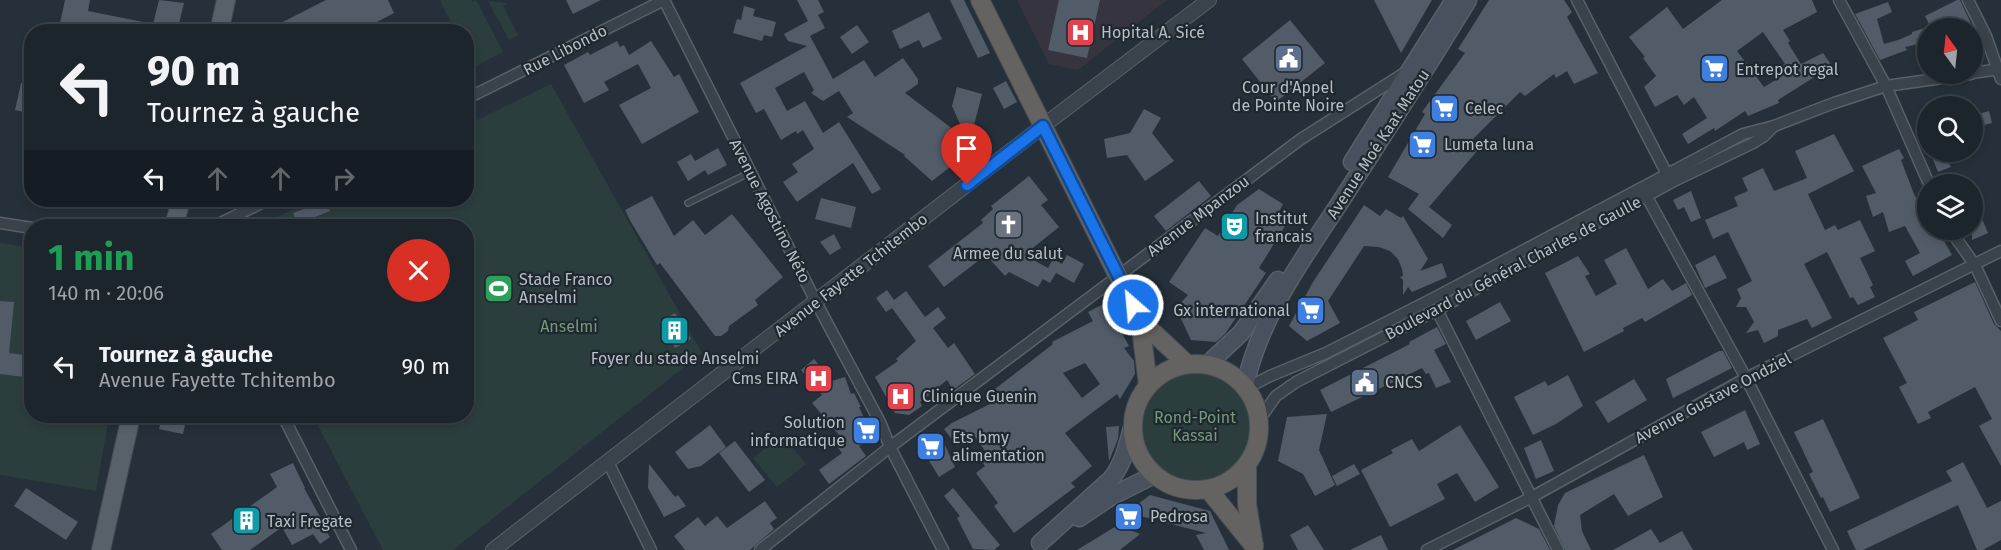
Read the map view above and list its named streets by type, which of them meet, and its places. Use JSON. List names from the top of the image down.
{
  "streets": {
    "main road": ["Avenue Moé Kaat Matou"],
    "street": [
      "Rue Libondo",
      "Avenue Agostino Néto",
      "Avenue Mpanzou",
      "Boulevard du Général Charles de Gaulle",
      "Avenue Fayette Tchitembo",
      "Avenue Gustave Ondziel"
    ]
  },
  "crossings": [
    ["Rue Libondo", "Avenue Agostino Néto"],
    ["Avenue Moé Kaat Matou", "Avenue Mpanzou"],
    ["Avenue Moé Kaat Matou", "Boulevard du Général Charles de Gaulle"],
    ["Avenue Agostino Néto", "Avenue Mpanzou"],
    ["Avenue Agostino Néto", "Avenue Fayette Tchitembo"]
  ],
  "parks": ["Anselmi", "Rond-Point Kassai"],
  "places": {
    "hospital": ["Hopital A. Sicé", "Cms EIRA", "Clinique Guenin"],
    "public building": ["Cour d'Appel de Pointe Noire", "CNCS"],
    "supermarket": [
      "Entrepot regal",
      "Celec",
      "Lumeta luna",
      "Gx international",
      "Solution informatique",
      "Ets bmy alimentation",
      "Pedrosa"
    ],
    "church": ["Armee du salut"],
    "theatre": ["Institut francais"],
    "sports": ["Stade Franco Anselmi"],
    "building": ["Foyer du stade Anselmi", "Taxi Fregate"]
  },
  "north": "top",
  "page": {
    "turn": ["90 m", "Tournez à gauche"],
    "heading": ["1 min", "140 m · 20:06"],
    "list": [
      {
        "name": "Tournez à gauche",
        "note": "Avenue Fayette Tchitembo",
        "value": "90 m"
      }
    ]
  }
}
